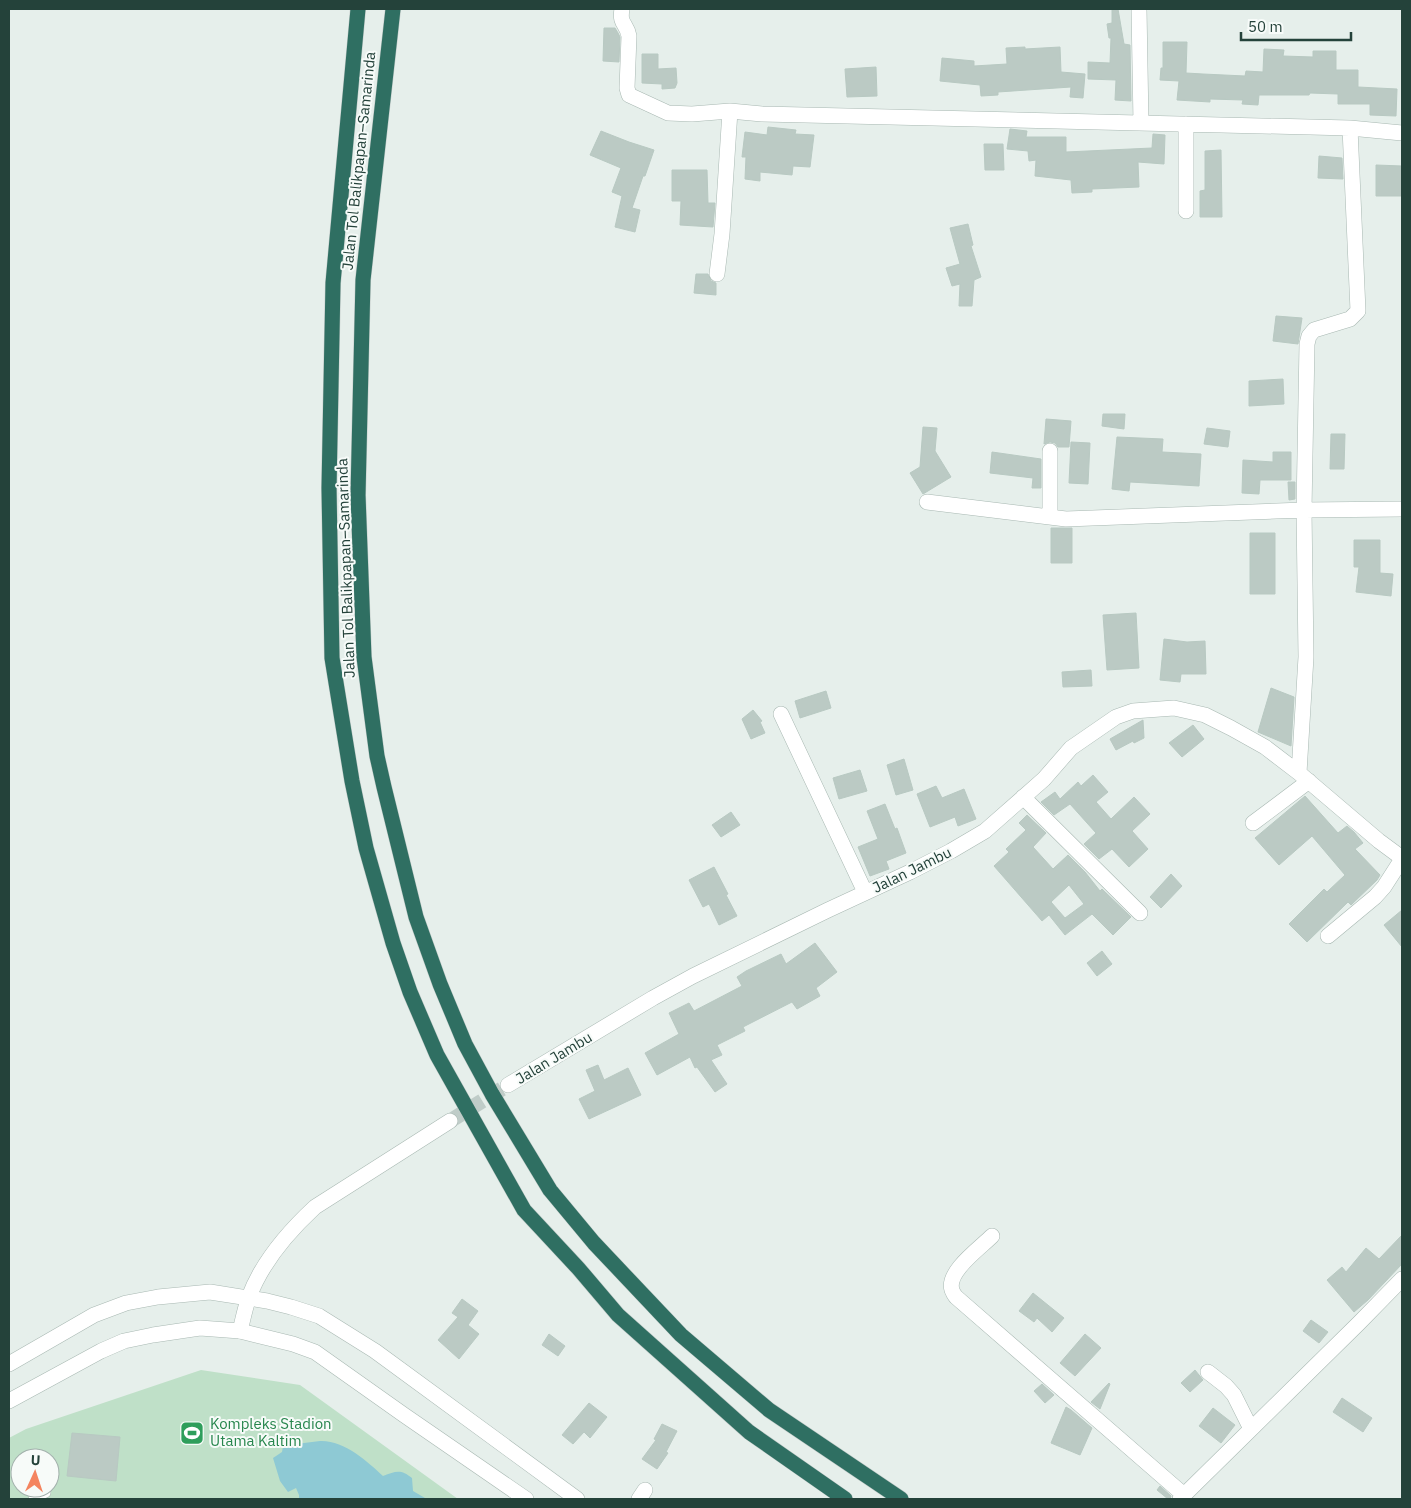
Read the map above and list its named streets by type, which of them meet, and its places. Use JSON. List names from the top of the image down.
{
  "streets": {
    "highway": ["Jalan Tol Balikpapan–Samarinda"],
    "street": ["Jalan Jambu"]
  },
  "places": {
    "sports": ["Kompleks Stadion Utama Kaltim"]
  },
  "scale_bar": "50 m",
  "north": "top"
}
